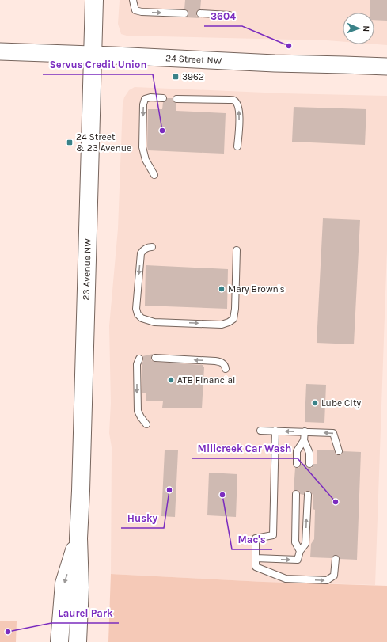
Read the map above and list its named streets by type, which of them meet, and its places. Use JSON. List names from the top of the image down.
{
  "streets": {
    "main road": ["23 Avenue NW"],
    "street": ["24 Street NW"]
  },
  "crossings": [
    ["24 Street NW", "23 Avenue NW"]
  ],
  "places": {
    "other": [
      "3604",
      "Servus Credit Union",
      "Mary Brown's",
      "ATB Financial",
      "Lube City",
      "Husky",
      "Mac's",
      "Millcreek Car Wash",
      "Laurel Park"
    ],
    "transit": ["3962", "24 Street & 23 Avenue"]
  },
  "north": "right"
}
